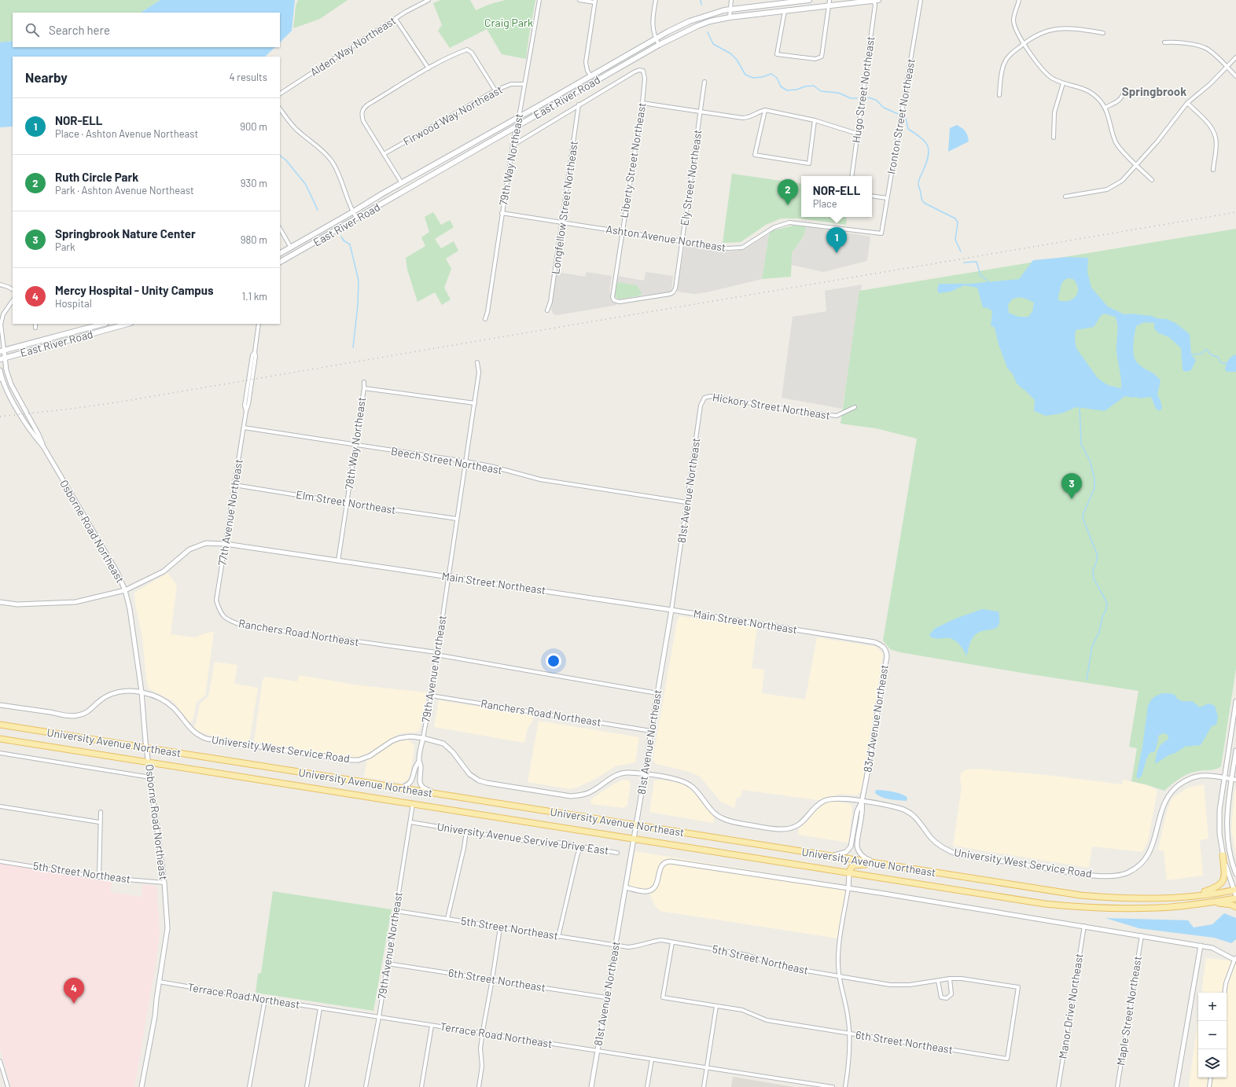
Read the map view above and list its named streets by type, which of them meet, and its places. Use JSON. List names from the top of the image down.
{
  "streets": {
    "main road": ["East River Road", "University Avenue Northeast"],
    "street": [
      "Alden Way Northeast",
      "Hugo Street Northeast",
      "Firwood Way Northeast",
      "Ironton Street Northeast",
      "79th Way Northeast",
      "Liberty Street Northeast",
      "Ely Street Northeast",
      "Longfellow Street Northeast",
      "Ashton Avenue Northeast",
      "Hickory Street Northeast",
      "78th Way Northeast",
      "Beech Street Northeast",
      "81st Avenue Northeast",
      "Elm Street Northeast",
      "77th Avenue Northeast",
      "Osborne Road Northeast",
      "Main Street Northeast",
      "Ranchers Road Northeast",
      "79th Avenue Northeast",
      "83rd Avenue Northeast",
      "University West Service Road",
      "University Avenue Servive Drive East",
      "5th Street Northeast",
      "6th Street Northeast",
      "Terrace Road Northeast",
      "Manor Drive Northeast",
      "Maple Street Northeast"
    ]
  },
  "crossings": [
    ["Hugo Street Northeast", "East River Road"],
    ["East River Road", "79th Way Northeast"],
    ["East River Road", "Osborne Road Northeast"],
    ["Firwood Way Northeast", "79th Way Northeast"],
    ["Ironton Street Northeast", "Ashton Avenue Northeast"],
    ["79th Way Northeast", "Ashton Avenue Northeast"],
    ["Liberty Street Northeast", "Ely Street Northeast"],
    ["Liberty Street Northeast", "Longfellow Street Northeast"],
    ["Liberty Street Northeast", "Ashton Avenue Northeast"],
    ["Ely Street Northeast", "Ashton Avenue Northeast"],
    ["Longfellow Street Northeast", "Ashton Avenue Northeast"],
    ["Hickory Street Northeast", "81st Avenue Northeast"],
    ["78th Way Northeast", "Beech Street Northeast"],
    ["78th Way Northeast", "Elm Street Northeast"],
    ["78th Way Northeast", "Main Street Northeast"],
    ["Beech Street Northeast", "81st Avenue Northeast"],
    ["Beech Street Northeast", "77th Avenue Northeast"],
    ["81st Avenue Northeast", "Main Street Northeast"],
    ["81st Avenue Northeast", "Ranchers Road Northeast"],
    ["81st Avenue Northeast", "University Avenue Northeast"],
    ["81st Avenue Northeast", "University West Service Road"],
    ["81st Avenue Northeast", "5th Street Northeast"],
    ["81st Avenue Northeast", "6th Street Northeast"],
    ["81st Avenue Northeast", "Terrace Road Northeast"],
    ["Elm Street Northeast", "77th Avenue Northeast"],
    ["77th Avenue Northeast", "Main Street Northeast"],
    ["77th Avenue Northeast", "Ranchers Road Northeast"],
    ["Osborne Road Northeast", "Main Street Northeast"],
    ["Osborne Road Northeast", "University Avenue Northeast"],
    ["Osborne Road Northeast", "University West Service Road"],
    ["Osborne Road Northeast", "5th Street Northeast"],
    ["Osborne Road Northeast", "Terrace Road Northeast"],
    ["Main Street Northeast", "79th Avenue Northeast"],
    ["Main Street Northeast", "83rd Avenue Northeast"],
    ["Ranchers Road Northeast", "79th Avenue Northeast"],
    ["79th Avenue Northeast", "University Avenue Northeast"],
    ["79th Avenue Northeast", "University West Service Road"],
    ["79th Avenue Northeast", "University Avenue Servive Drive East"],
    ["79th Avenue Northeast", "5th Street Northeast"],
    ["79th Avenue Northeast", "6th Street Northeast"],
    ["79th Avenue Northeast", "Terrace Road Northeast"],
    ["83rd Avenue Northeast", "University Avenue Northeast"],
    ["83rd Avenue Northeast", "University West Service Road"],
    ["5th Street Northeast", "6th Street Northeast"]
  ],
  "districts": ["Springbrook"],
  "parks": ["Craig Park"],
  "page": {
    "search": "Search here",
    "heading": ["Nearby", "4 results"],
    "list": [
      {
        "mark": "1",
        "name": "NOR-ELL",
        "note": "Place · Ashton Avenue Northeast",
        "value": "900 m"
      },
      {
        "mark": "2",
        "name": "Ruth Circle Park",
        "note": "Park · Ashton Avenue Northeast",
        "value": "930 m"
      },
      {
        "mark": "3",
        "name": "Springbrook Nature Center",
        "note": "Park",
        "value": "980 m"
      },
      {
        "mark": "4",
        "name": "Mercy Hospital - Unity Campus",
        "note": "Hospital",
        "value": "1.1 km"
      }
    ],
    "popup": ["NOR-ELL", "Place"],
    "pins": [
      "2",
      "1",
      "3",
      "4"
    ],
    "map_buttons": ["+", "−"]
  }
}
